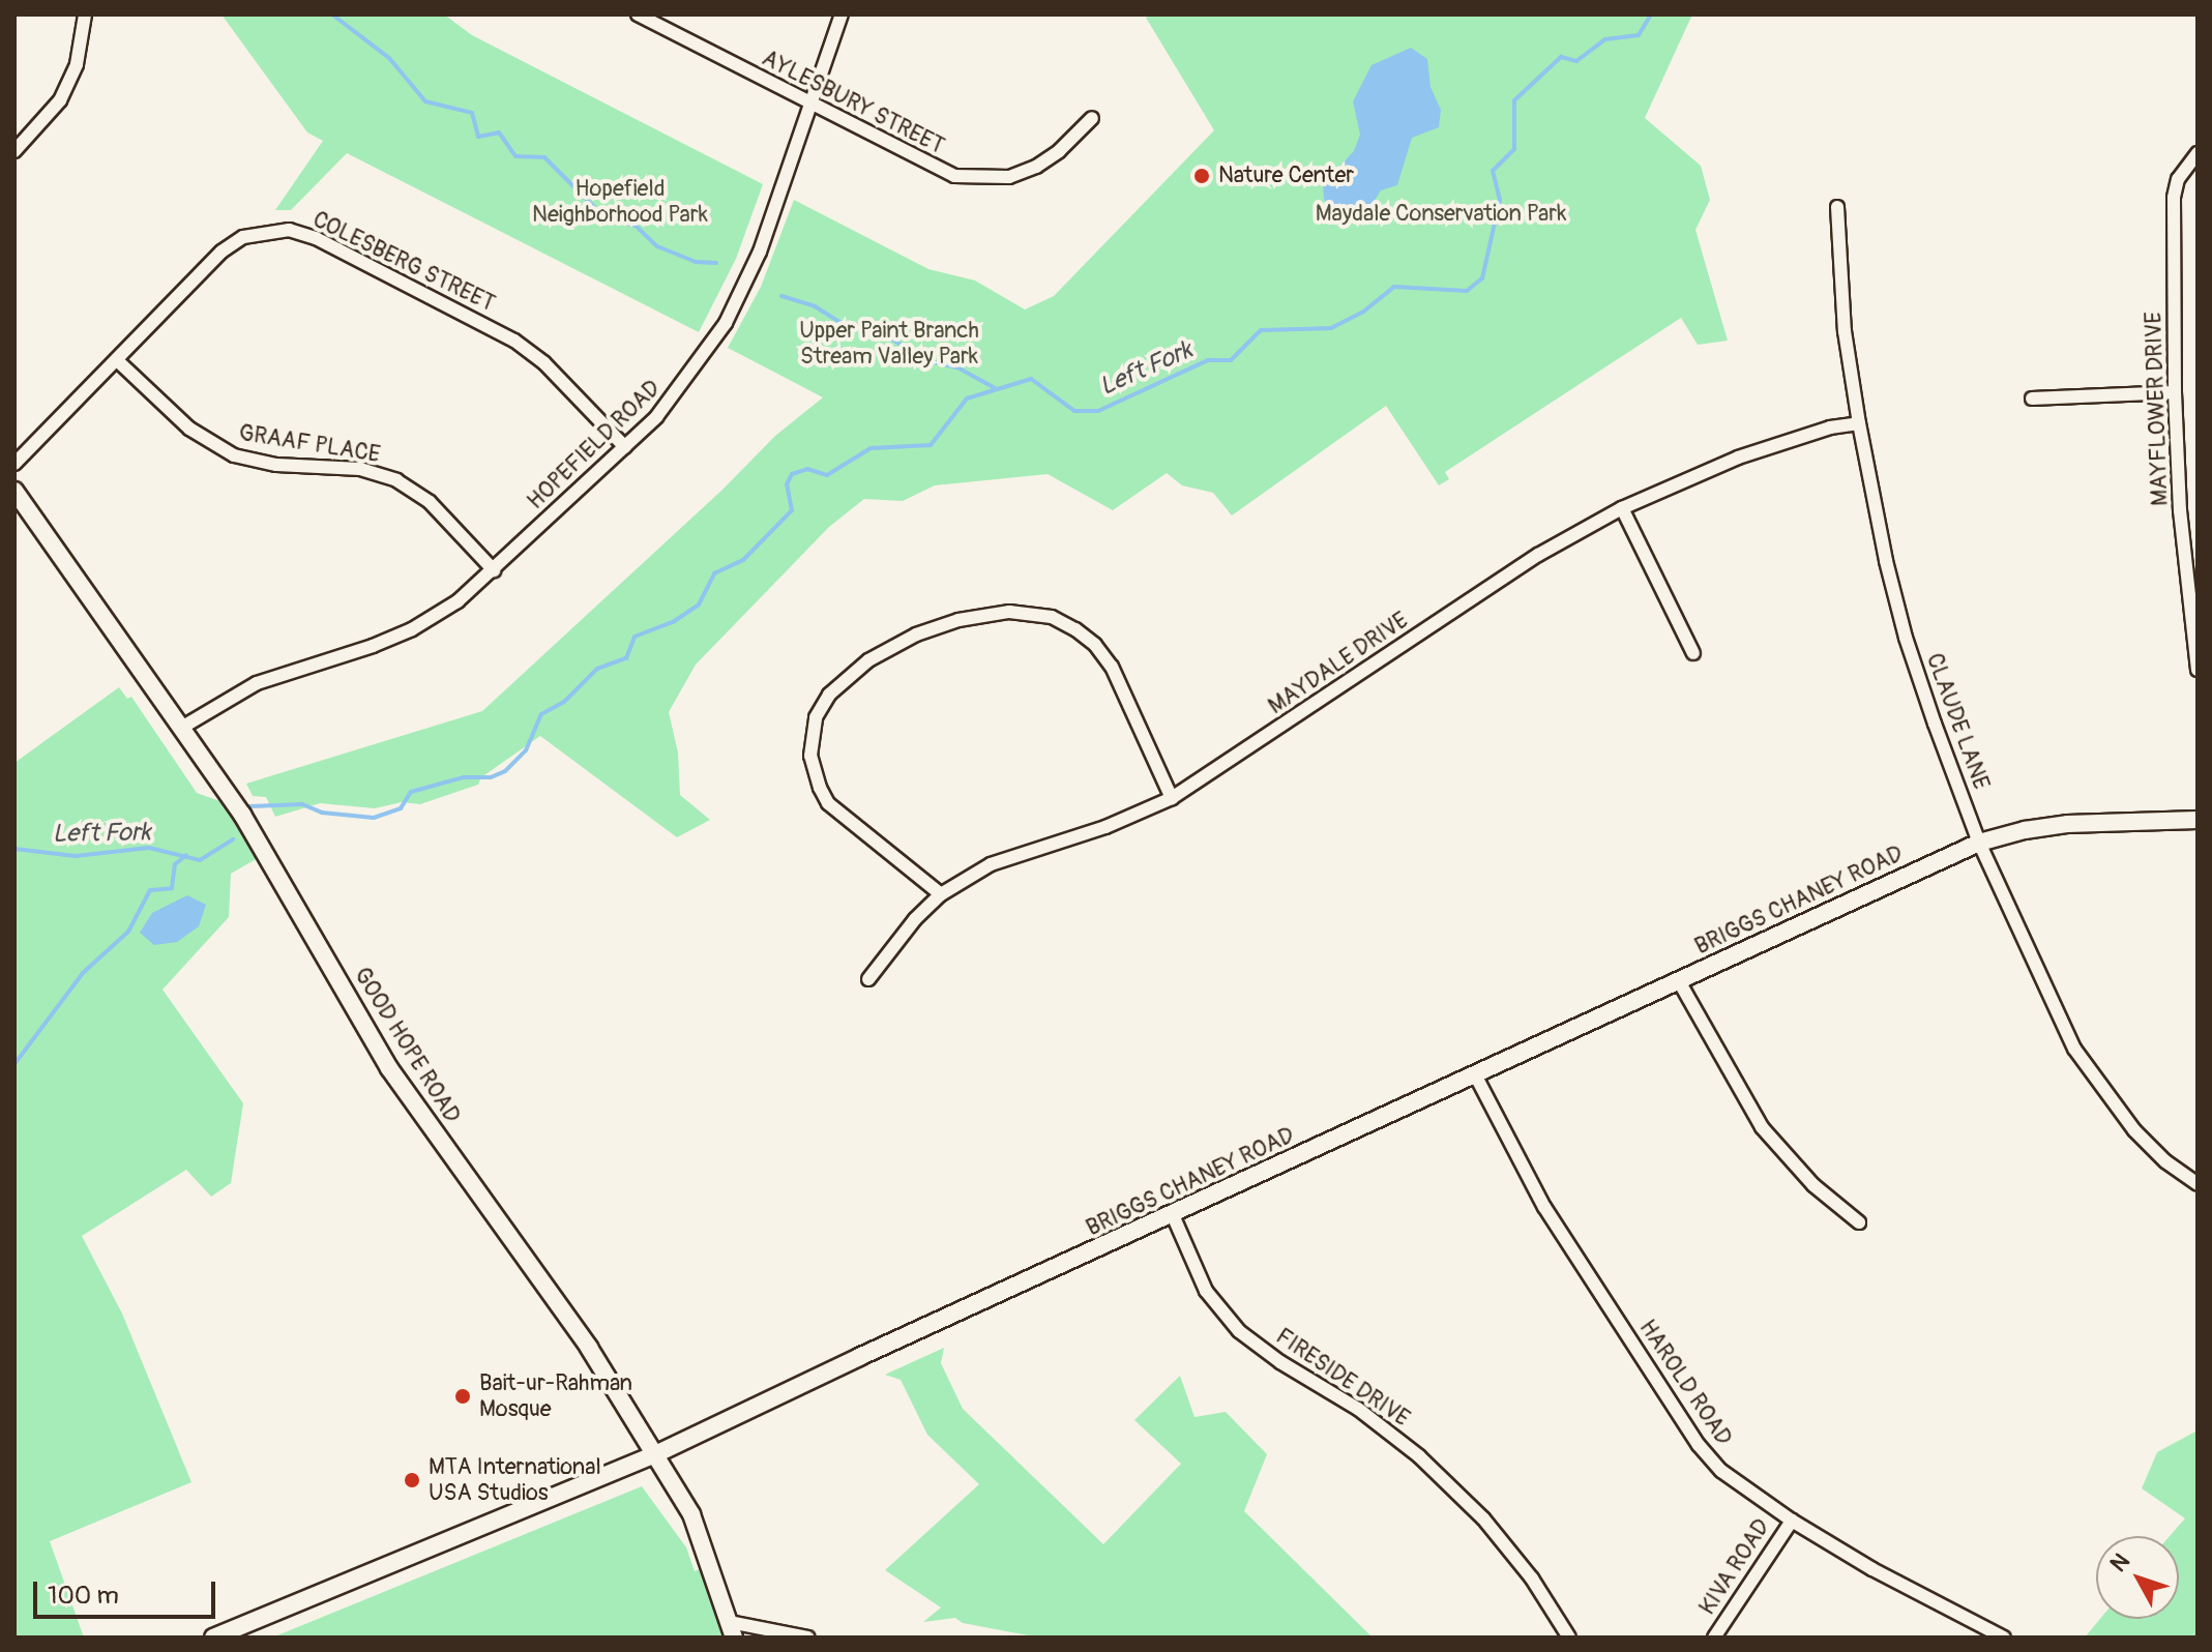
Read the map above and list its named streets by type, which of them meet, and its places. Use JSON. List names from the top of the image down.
{
  "streets": {
    "main road": ["BRIGGS CHANEY ROAD", "GOOD HOPE ROAD"],
    "street": [
      "AYLESBURY STREET",
      "COLESBERG STREET",
      "MAYFLOWER DRIVE",
      "GRAAF PLACE",
      "HOPEFIELD ROAD",
      "MAYDALE DRIVE",
      "CLAUDE LANE",
      "FIRESIDE DRIVE",
      "HAROLD ROAD",
      "KIVA ROAD"
    ]
  },
  "crossings": [
    ["AYLESBURY STREET", "HOPEFIELD ROAD"],
    ["COLESBERG STREET", "GRAAF PLACE"],
    ["COLESBERG STREET", "HOPEFIELD ROAD"],
    ["GRAAF PLACE", "HOPEFIELD ROAD"],
    ["HOPEFIELD ROAD", "GOOD HOPE ROAD"],
    ["MAYDALE DRIVE", "CLAUDE LANE"],
    ["CLAUDE LANE", "BRIGGS CHANEY ROAD"],
    ["BRIGGS CHANEY ROAD", "GOOD HOPE ROAD"],
    ["BRIGGS CHANEY ROAD", "FIRESIDE DRIVE"],
    ["BRIGGS CHANEY ROAD", "HAROLD ROAD"],
    ["HAROLD ROAD", "KIVA ROAD"]
  ],
  "water": ["Left Fork"],
  "parks": ["Hopefield Neighborhood Park", "Maydale Conservation Park", "Upper Paint Branch Stream Valley Park"],
  "places": ["Nature Center", "Bait-ur-Rahman Mosque", "MTA International USA Studios"],
  "scale_bar": "100 m",
  "north": "top left"
}
